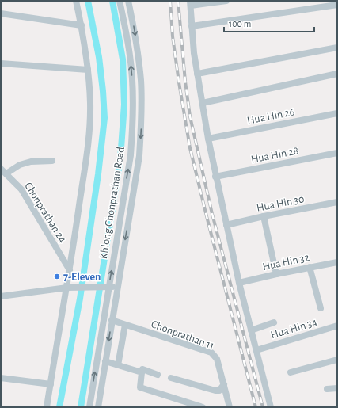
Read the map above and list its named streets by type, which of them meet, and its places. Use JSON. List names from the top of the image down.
{
  "streets": {
    "street": [
      "Hua Hin 26",
      "Hua Hin 28",
      "Khlong Chonprathan Road",
      "Hua Hin 30",
      "Chonprathan 24",
      "Hua Hin 32",
      "Hua Hin 34",
      "Chonprathan 11"
    ]
  },
  "crossings": [
    ["Khlong Chonprathan Road", "Chonprathan 11"]
  ],
  "places": ["7-Eleven"],
  "scale_bar": "100 m"
}
